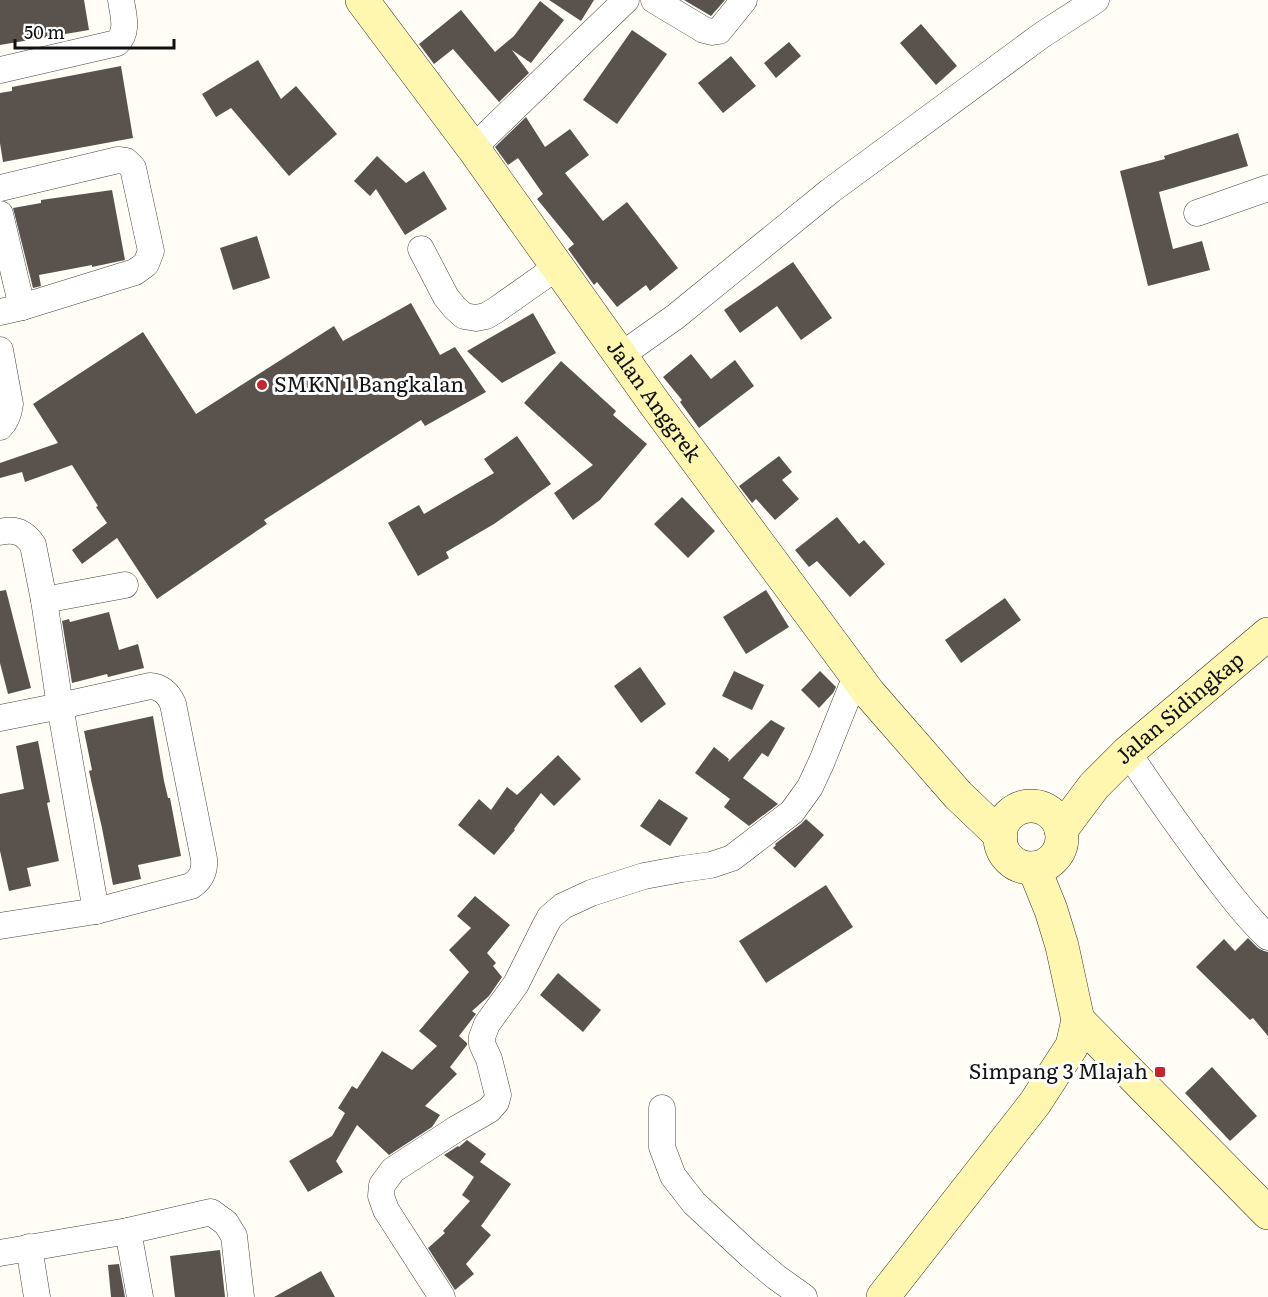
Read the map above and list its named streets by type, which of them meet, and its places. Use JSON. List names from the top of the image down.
{
  "streets": {
    "street": ["Jalan Anggrek", "Jalan Sidingkap"]
  },
  "crossings": [
    ["Jalan Anggrek", "Jalan Sidingkap"]
  ],
  "places": {
    "other": ["SMKN 1 Bangkalan"],
    "transit": ["Simpang 3 Mlajah"]
  },
  "scale_bar": "50 m"
}
